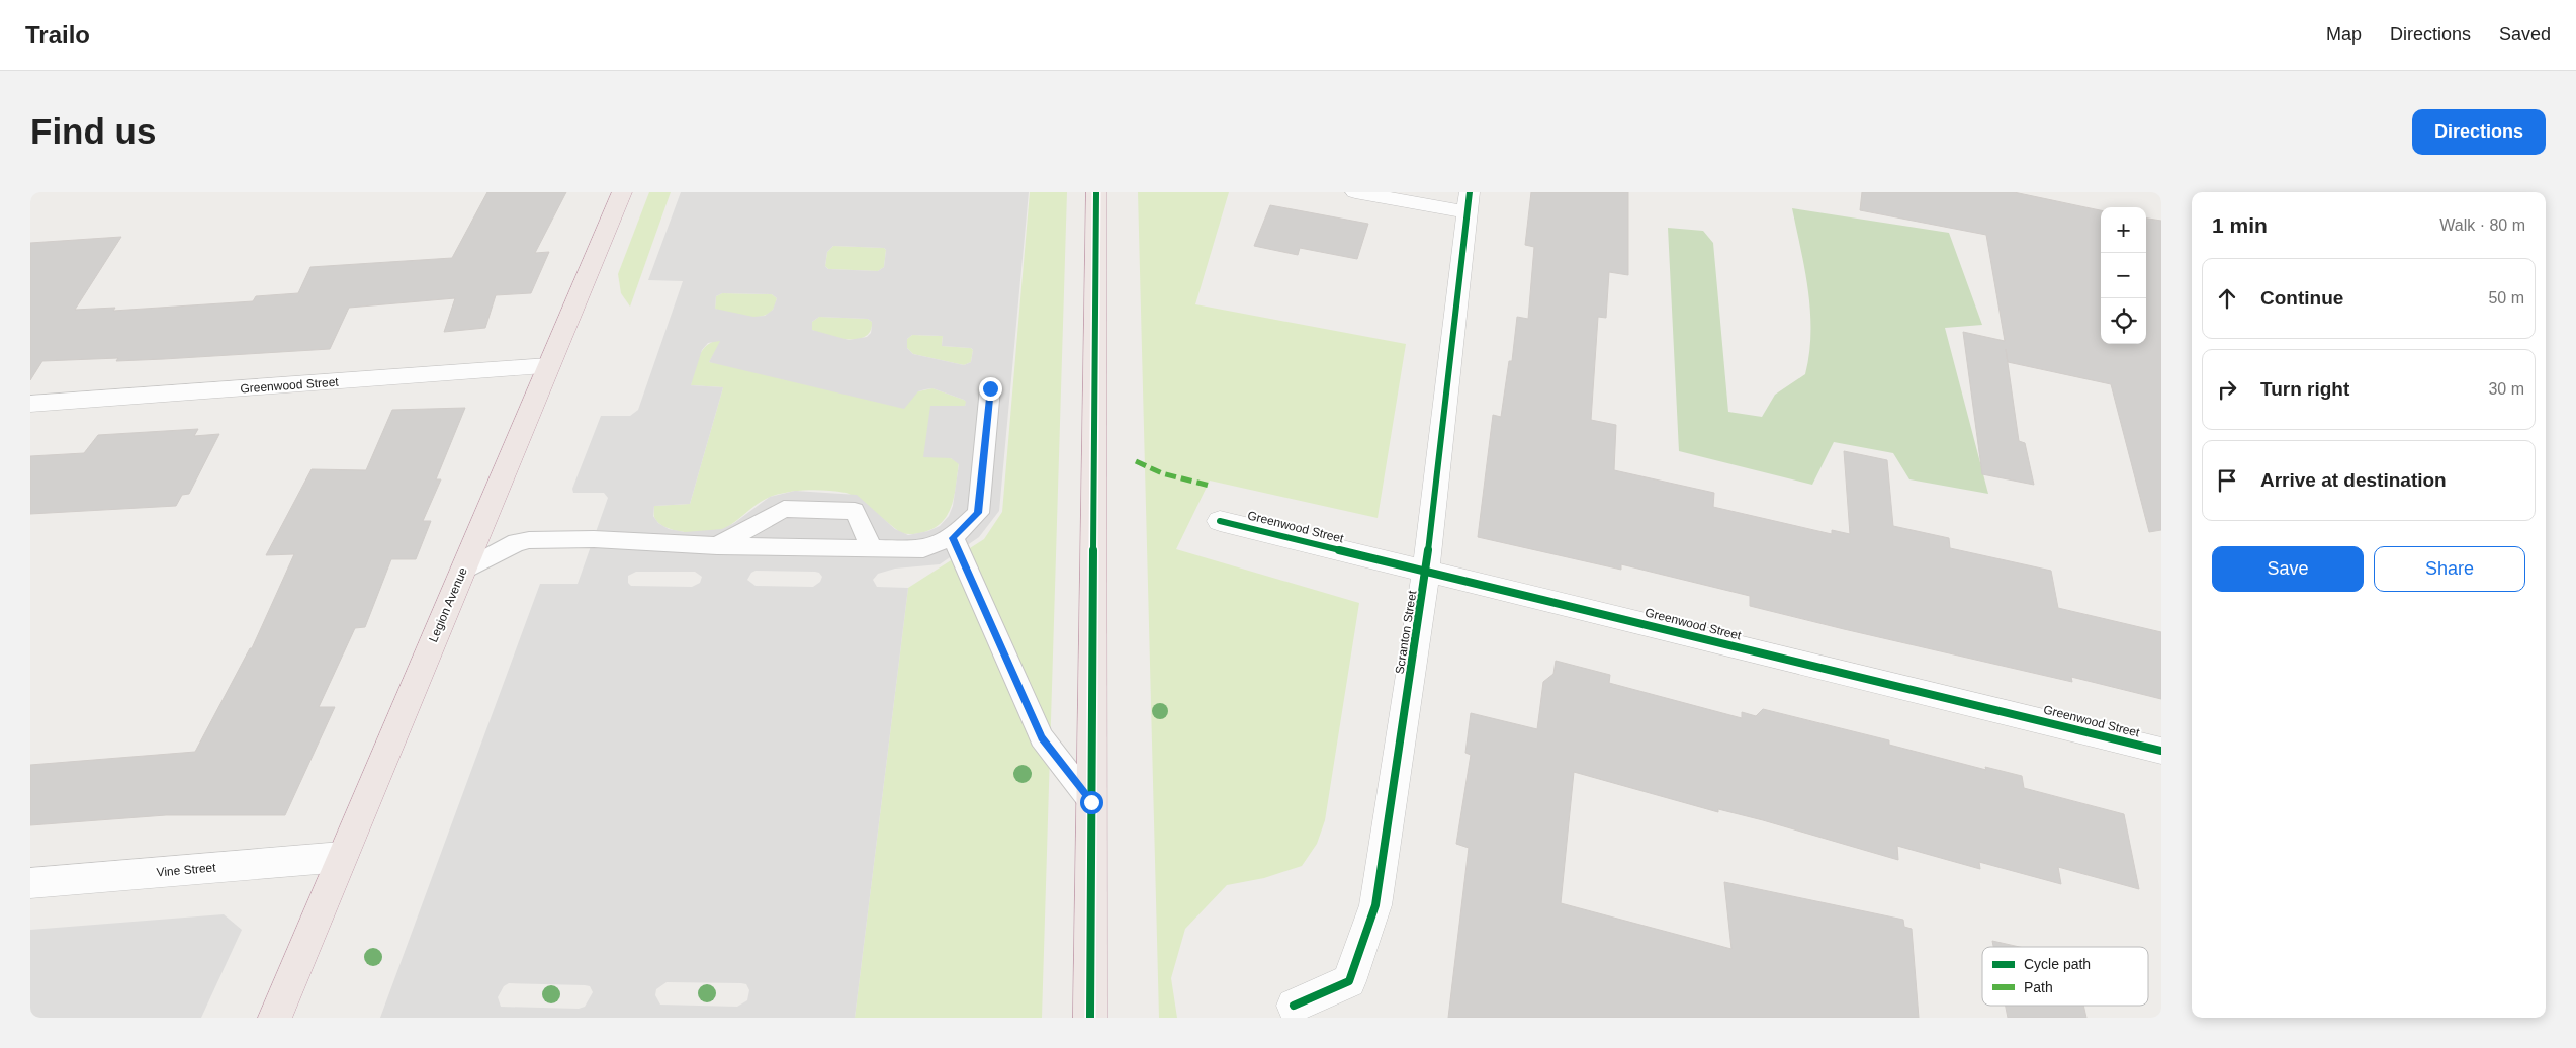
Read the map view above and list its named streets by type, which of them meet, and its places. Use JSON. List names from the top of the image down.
{
  "streets": {
    "highway": ["Legion Avenue"],
    "street": ["Greenwood Street", "Scranton Street", "Vine Street"]
  },
  "crossings": [
    ["Greenwood Street", "Legion Avenue"],
    ["Greenwood Street", "Scranton Street"],
    ["Legion Avenue", "Vine Street"]
  ],
  "legend": ["Cycle path", "Path"],
  "page": {
    "header": "Trailo",
    "nav": ["Map", "Directions", "Saved"],
    "buttons": [
      "Directions",
      ["Save", "Share"]
    ],
    "title": "Find us",
    "heading": ["1 min", "Walk · 80 m"],
    "map_buttons": ["+", "−"],
    "list": [
      ["Continue", "50 m"],
      ["Turn right", "30 m"],
      "Arrive at destination"
    ]
  }
}
